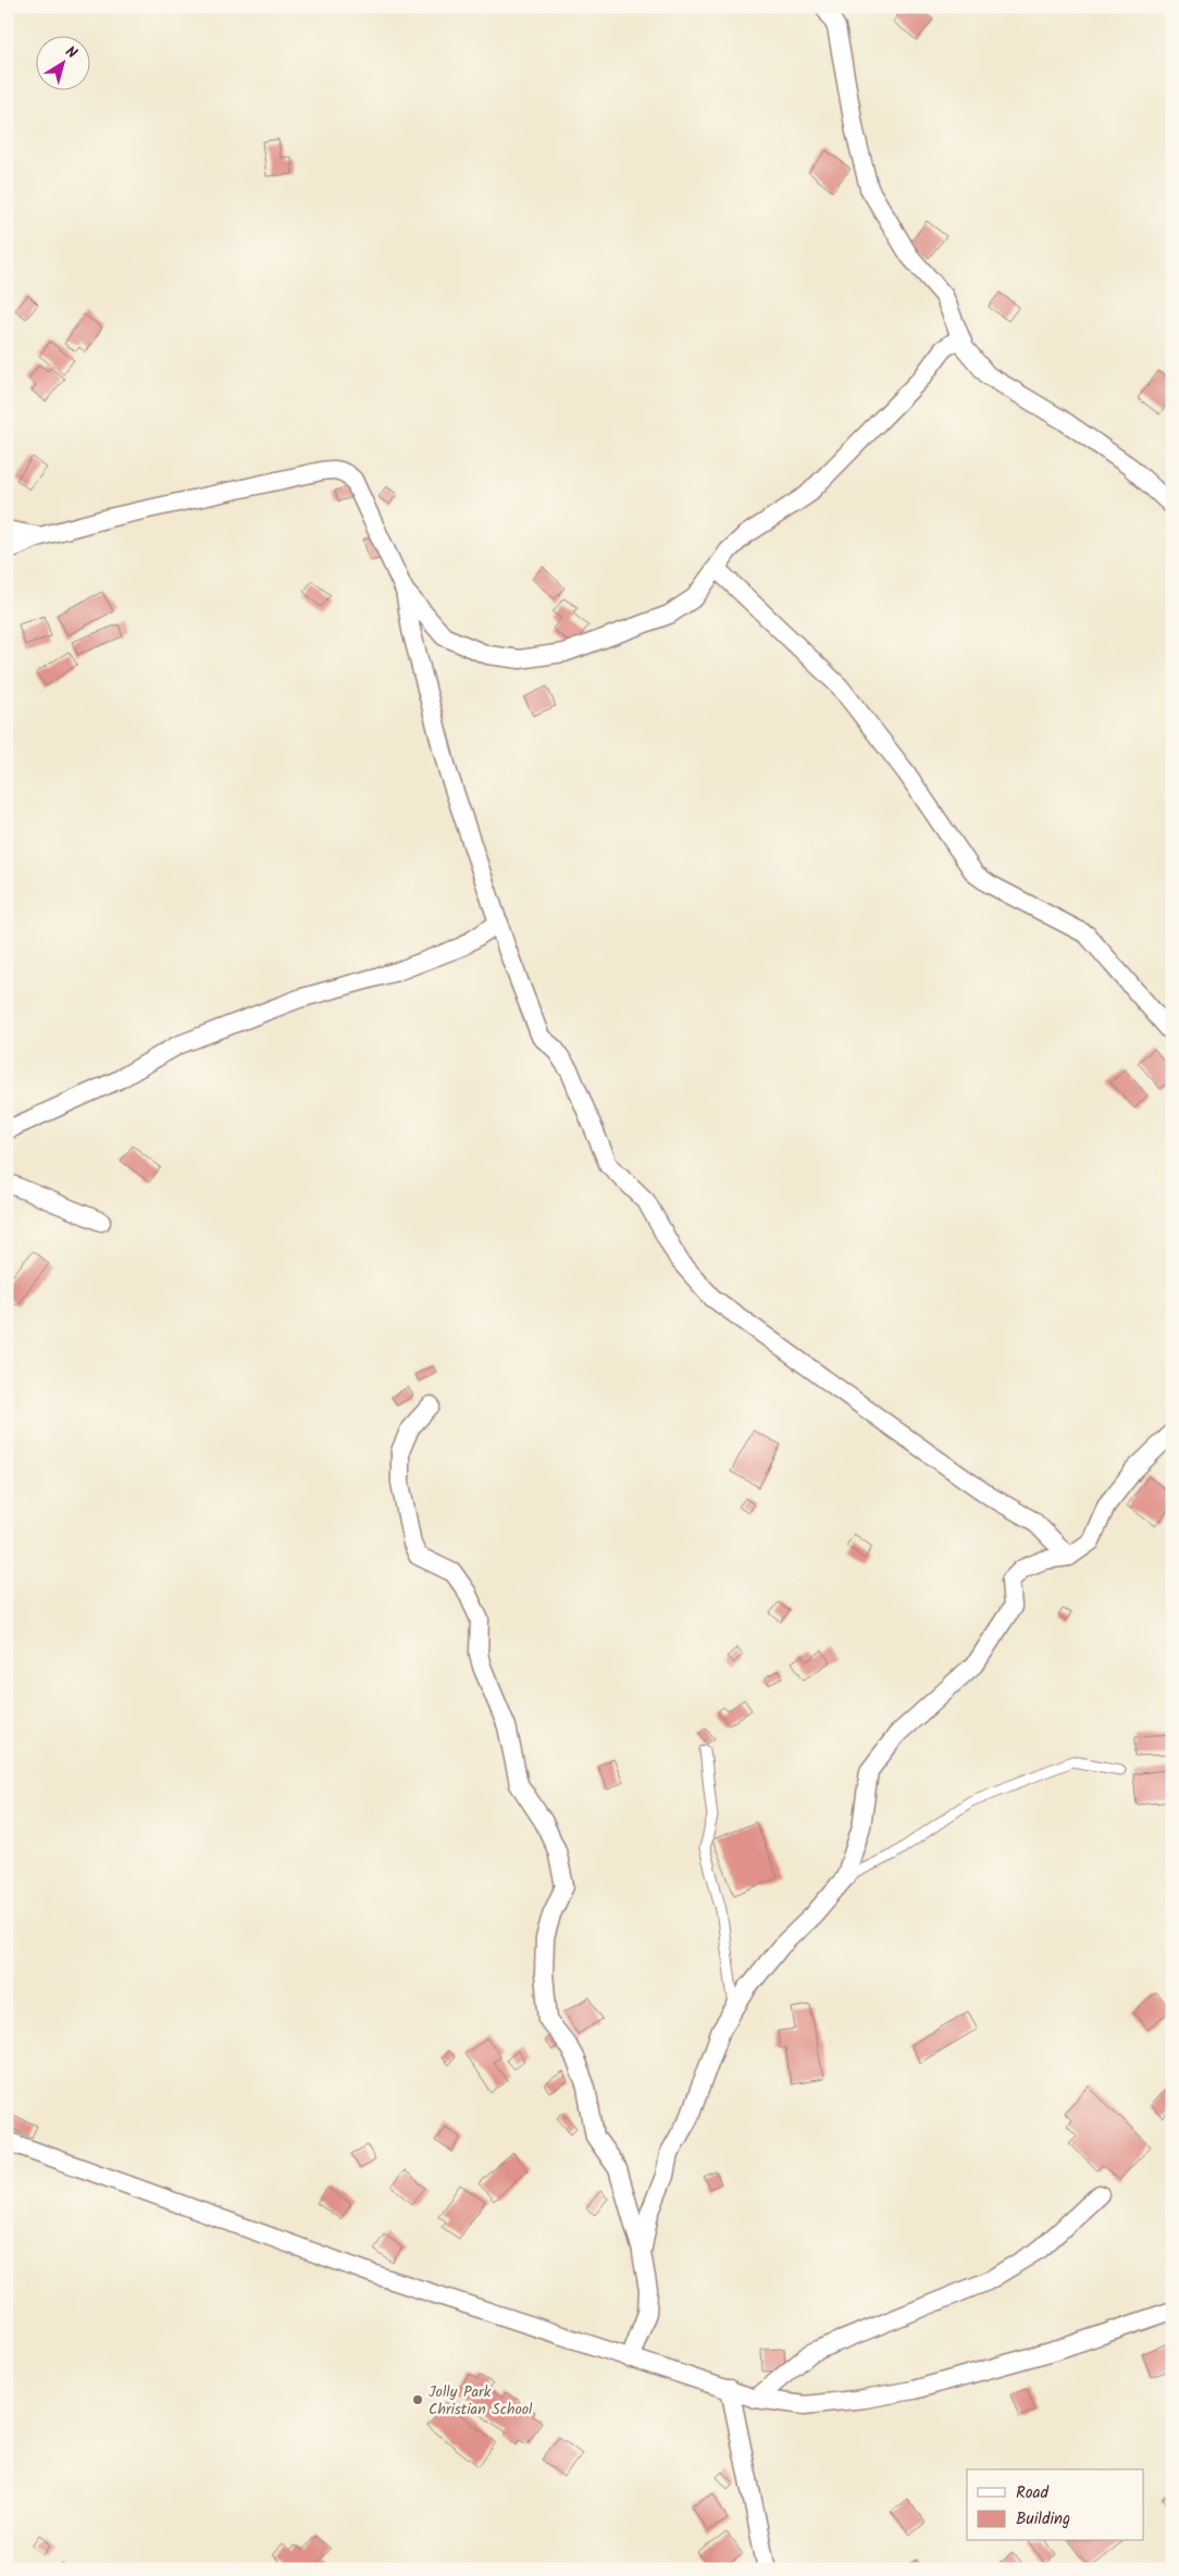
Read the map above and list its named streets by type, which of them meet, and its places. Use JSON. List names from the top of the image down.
{
  "places": ["Jolly Park Christian School"],
  "legend": ["Road", "Building"],
  "north": "top right"
}
